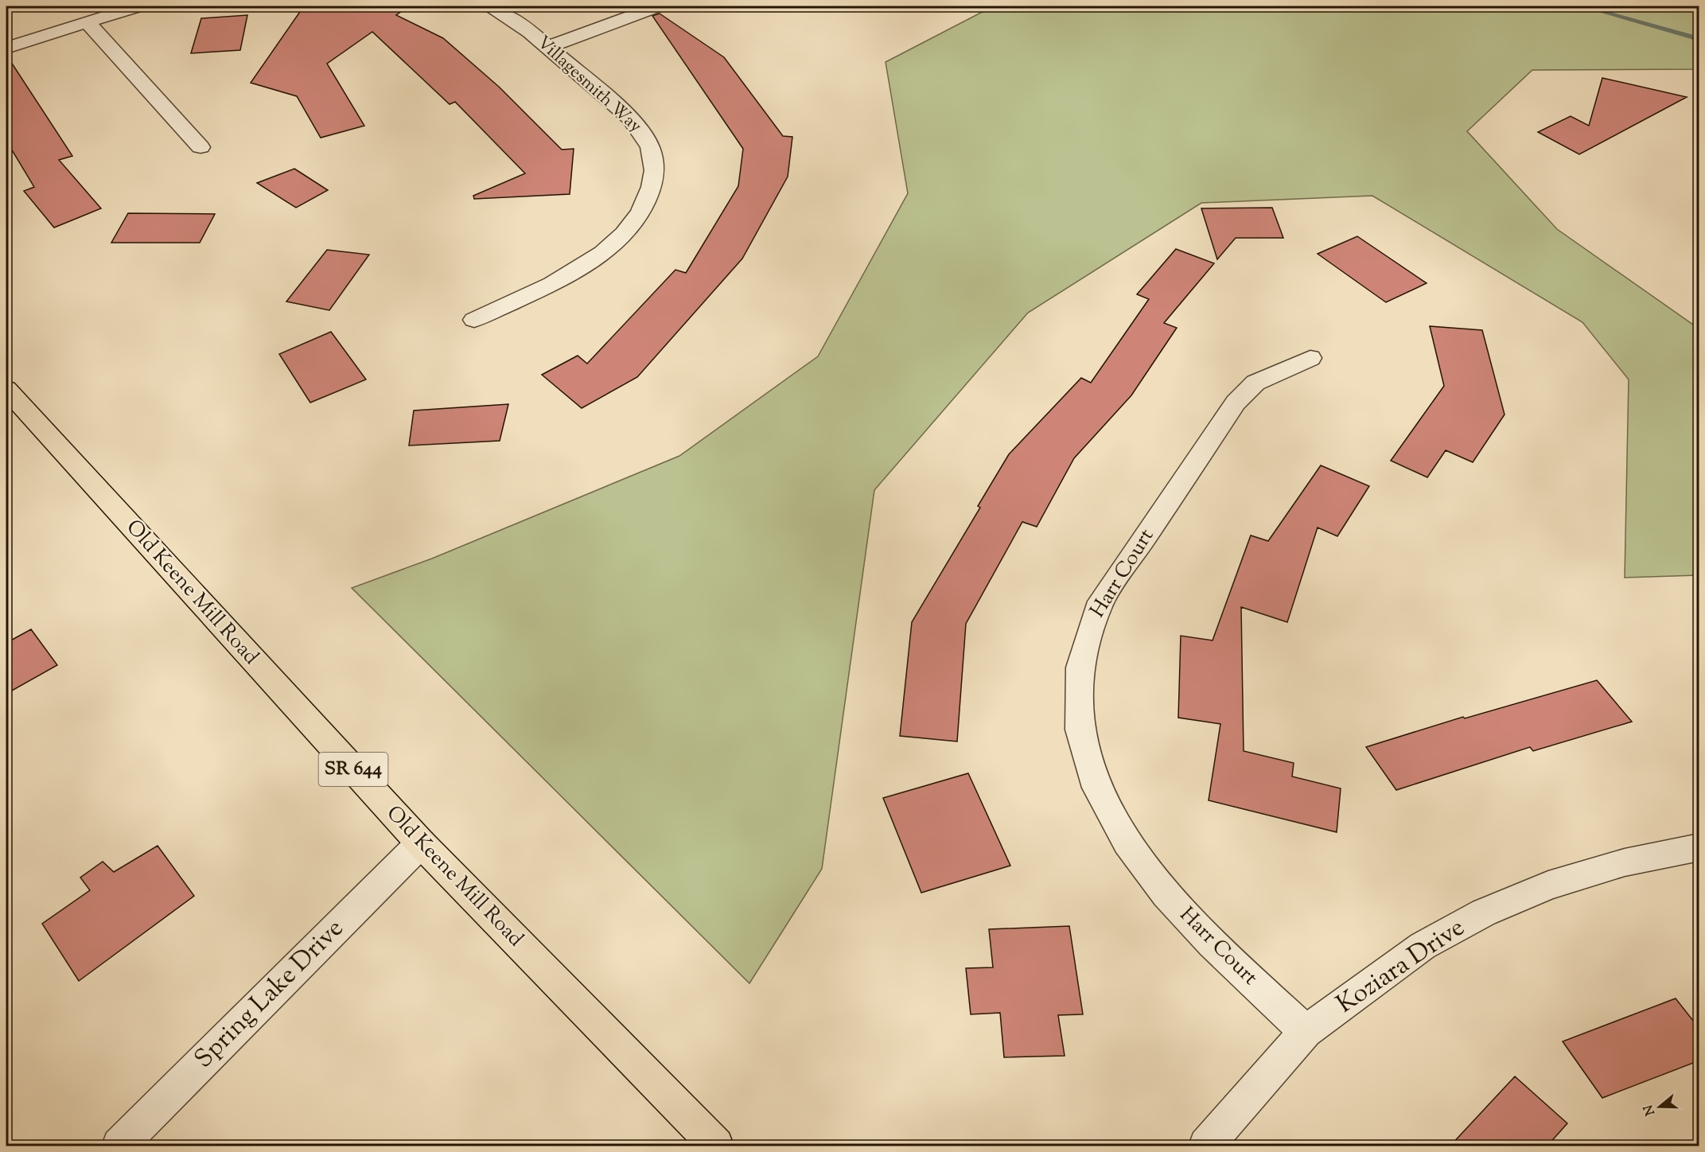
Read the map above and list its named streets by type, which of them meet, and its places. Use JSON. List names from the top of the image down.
{
  "streets": {
    "main road": ["Old Keene Mill Road", "SR 644"],
    "street": [
      "Villagesmith Way",
      "Harr Court",
      "Koziara Drive",
      "Spring Lake Drive"
    ]
  },
  "crossings": [
    ["Harr Court", "Koziara Drive"],
    ["Old Keene Mill Road", "Spring Lake Drive"]
  ],
  "north": "left"
}
